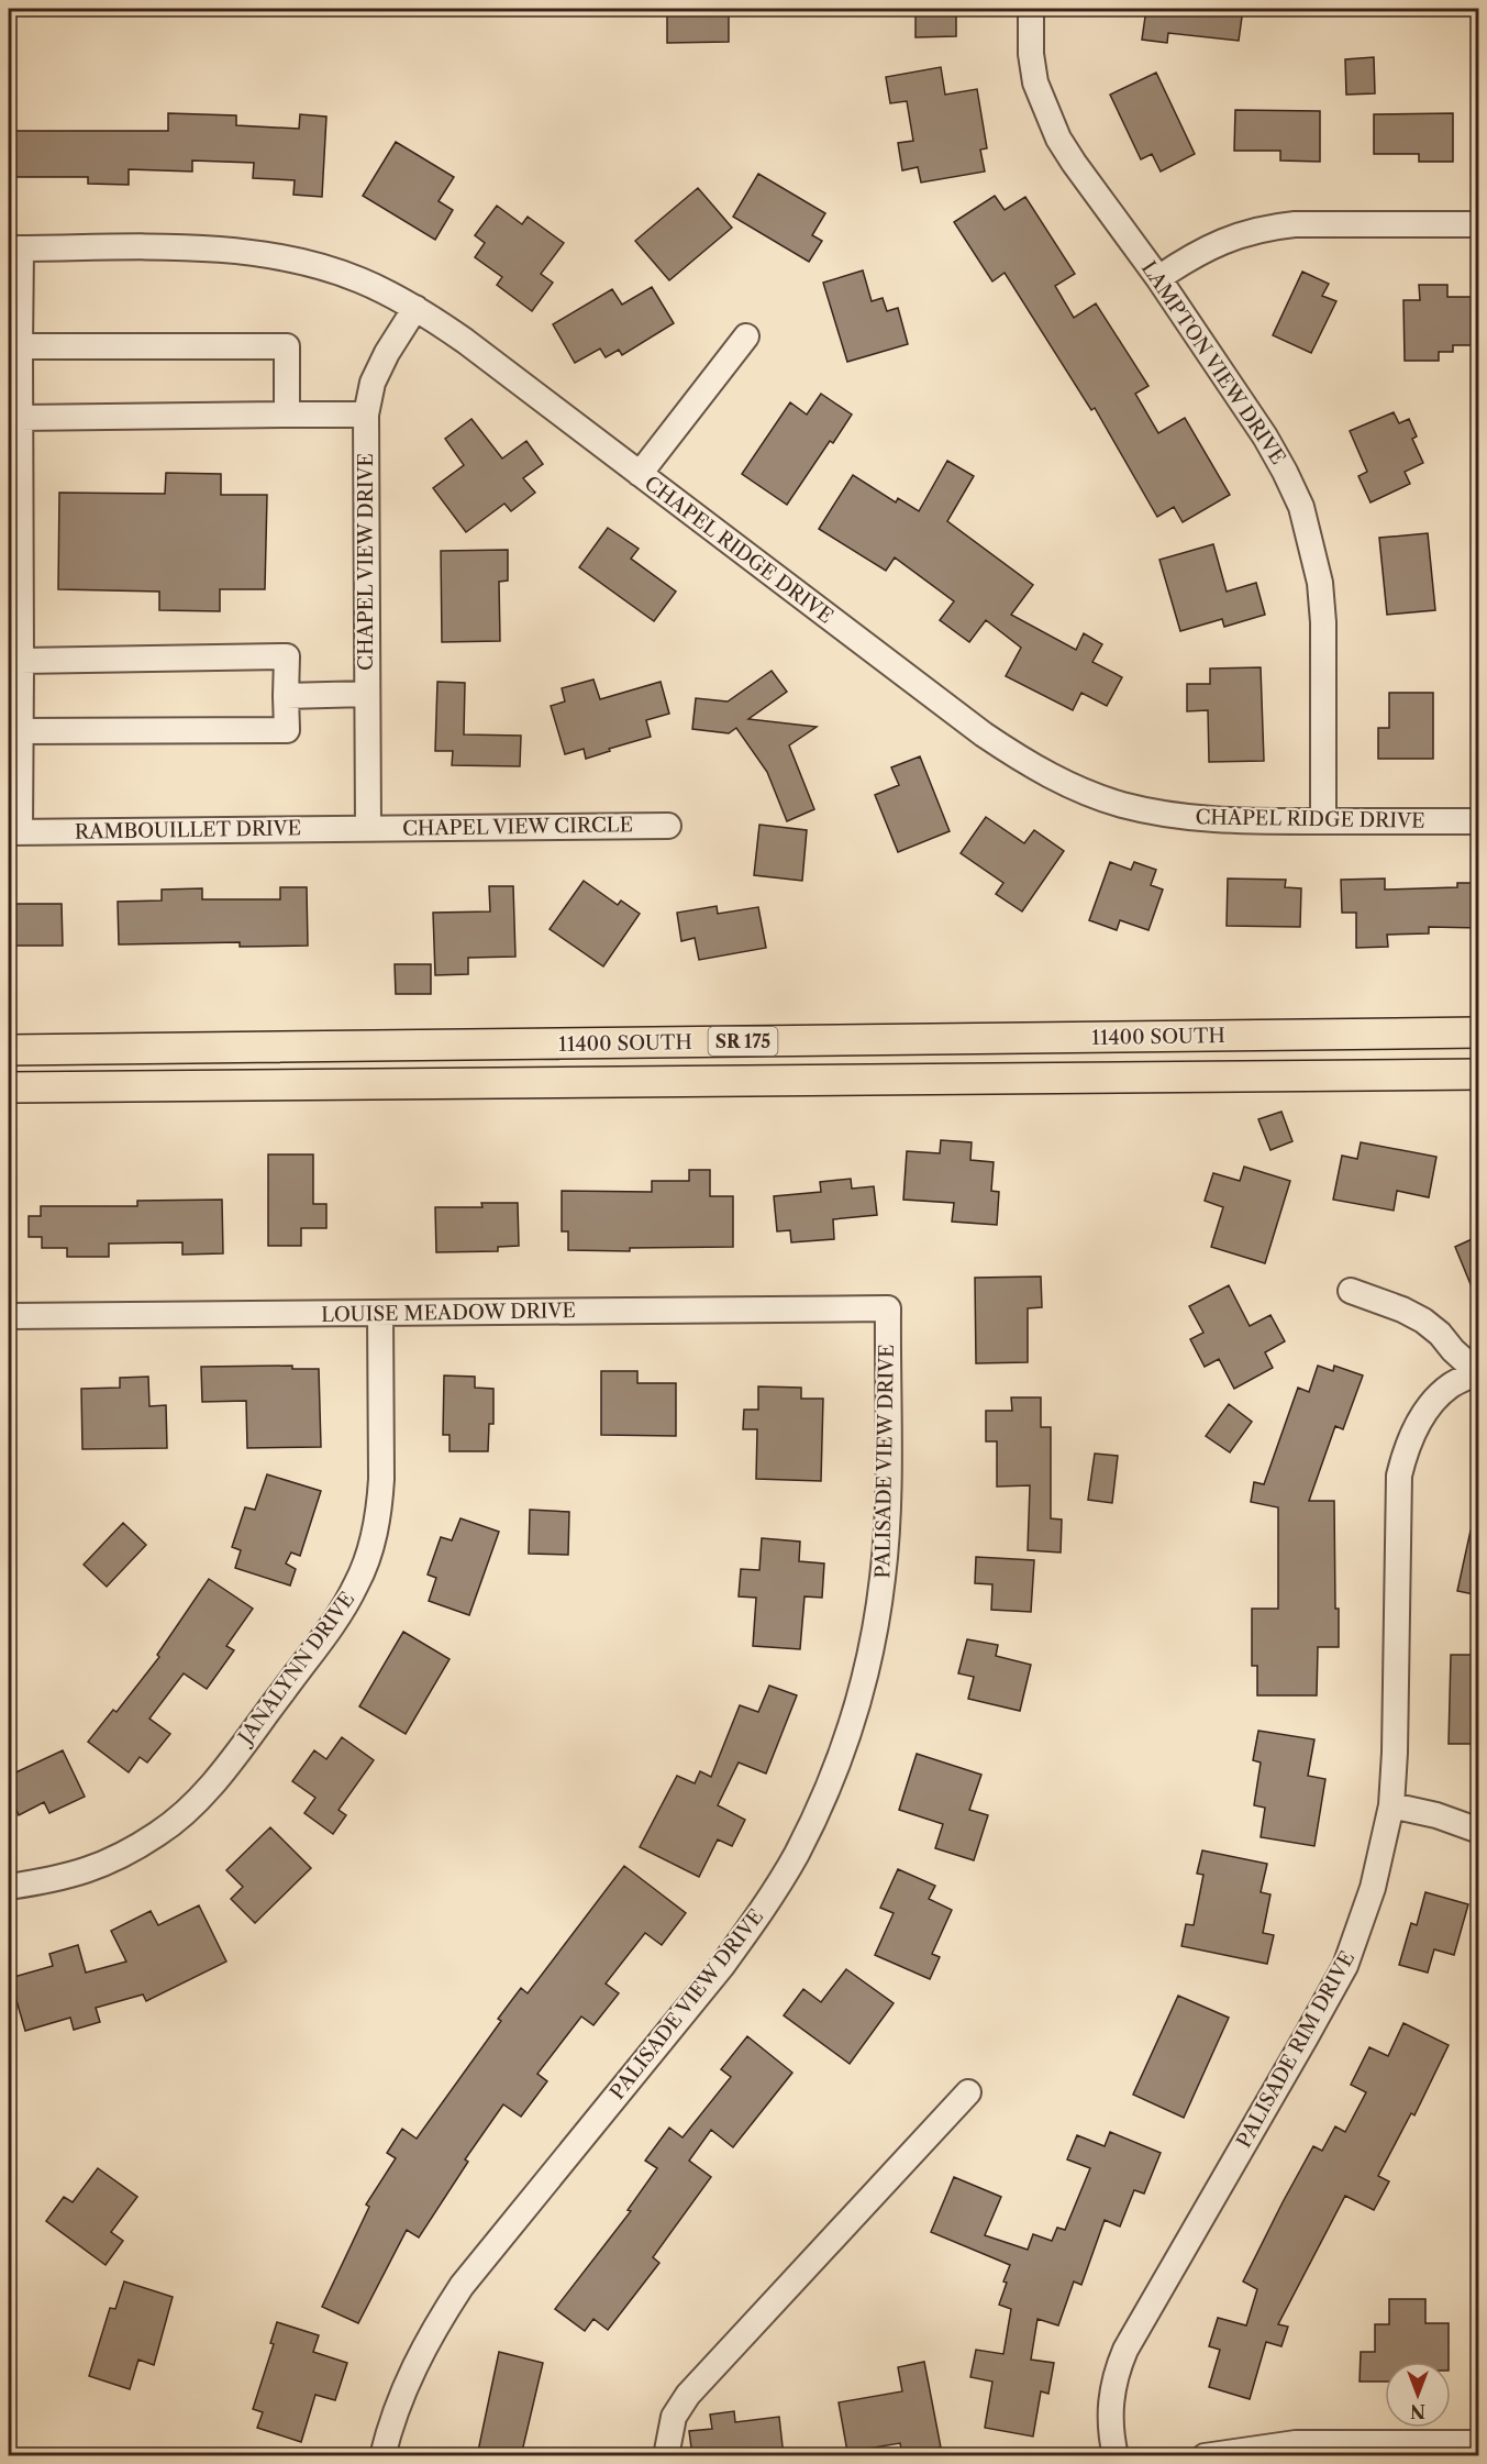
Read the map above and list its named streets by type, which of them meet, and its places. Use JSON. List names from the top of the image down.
{
  "streets": {
    "main road": ["11400 SOUTH", "SR 175"],
    "street": [
      "LAMPTON VIEW DRIVE",
      "CHAPEL RIDGE DRIVE",
      "CHAPEL VIEW DRIVE",
      "CHAPEL VIEW CIRCLE",
      "RAMBOUILLET DRIVE",
      "LOUISE MEADOW DRIVE",
      "PALISADE VIEW DRIVE",
      "JANALYNN DRIVE",
      "PALISADE RIM DRIVE"
    ]
  },
  "crossings": [
    ["LAMPTON VIEW DRIVE", "CHAPEL RIDGE DRIVE"],
    ["CHAPEL RIDGE DRIVE", "CHAPEL VIEW DRIVE"],
    ["CHAPEL VIEW DRIVE", "CHAPEL VIEW CIRCLE"],
    ["CHAPEL VIEW DRIVE", "RAMBOUILLET DRIVE"],
    ["CHAPEL VIEW CIRCLE", "RAMBOUILLET DRIVE"],
    ["LOUISE MEADOW DRIVE", "PALISADE VIEW DRIVE"],
    ["LOUISE MEADOW DRIVE", "JANALYNN DRIVE"]
  ],
  "north": "bottom"
}
